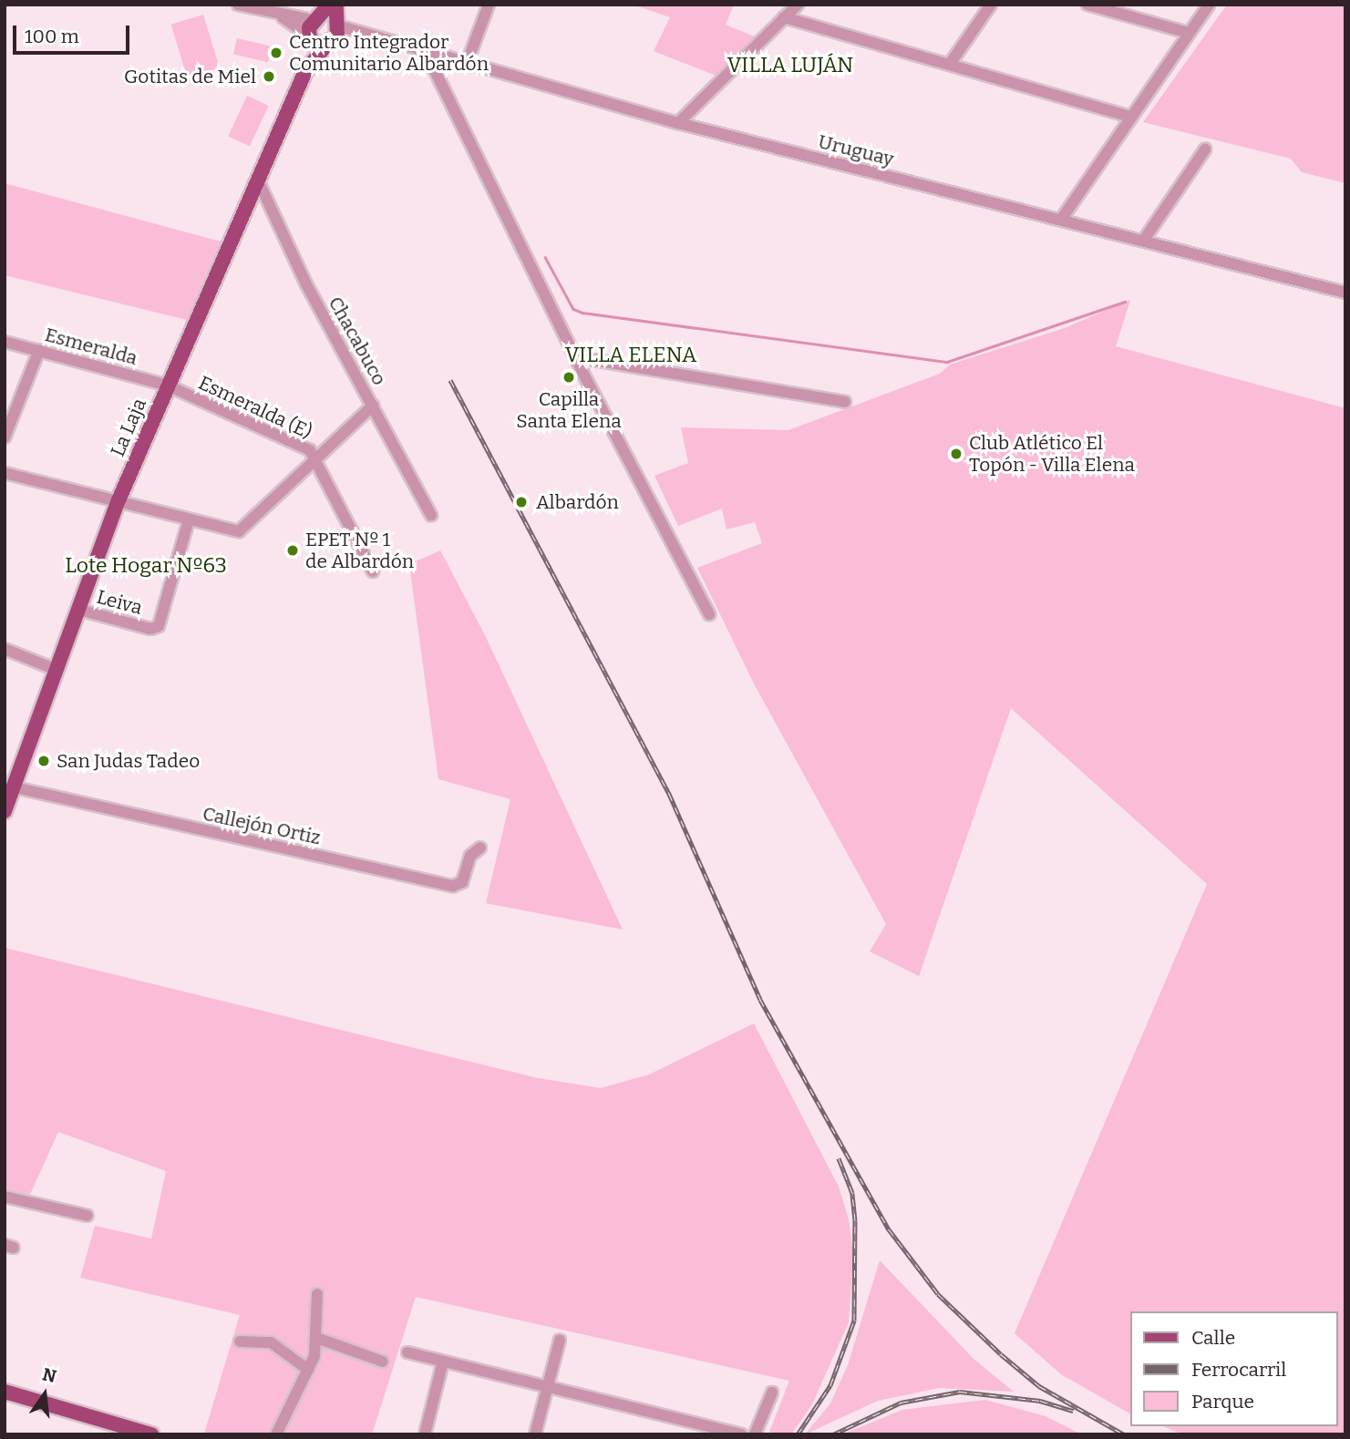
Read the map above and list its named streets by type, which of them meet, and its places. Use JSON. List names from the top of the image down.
{
  "streets": {
    "main road": ["La Laja"],
    "street": [
      "Uruguay",
      "Chacabuco",
      "Esmeralda",
      "Esmeralda (E)",
      "Leiva",
      "Callejón Ortiz"
    ]
  },
  "crossings": [
    ["Uruguay", "La Laja"],
    ["Chacabuco", "La Laja"],
    ["Esmeralda", "Esmeralda (E)"],
    ["Esmeralda", "La Laja"],
    ["Esmeralda (E)", "La Laja"],
    ["La Laja", "Leiva"],
    ["La Laja", "Callejón Ortiz"]
  ],
  "districts": ["VILLA LUJÁN", "VILLA ELENA", "Lote Hogar Nº63"],
  "places": [
    "Centro Integrador Comunitario Albardón",
    "Gotitas de Miel",
    "Capilla Santa Elena",
    "Club Atlético El Topón - Villa Elena",
    "Albardón",
    "EPET Nº 1 de Albardón",
    "San Judas Tadeo"
  ],
  "legend": ["Calle", "Ferrocarril", "Parque"],
  "scale_bar": "100 m",
  "north": "top"
}
